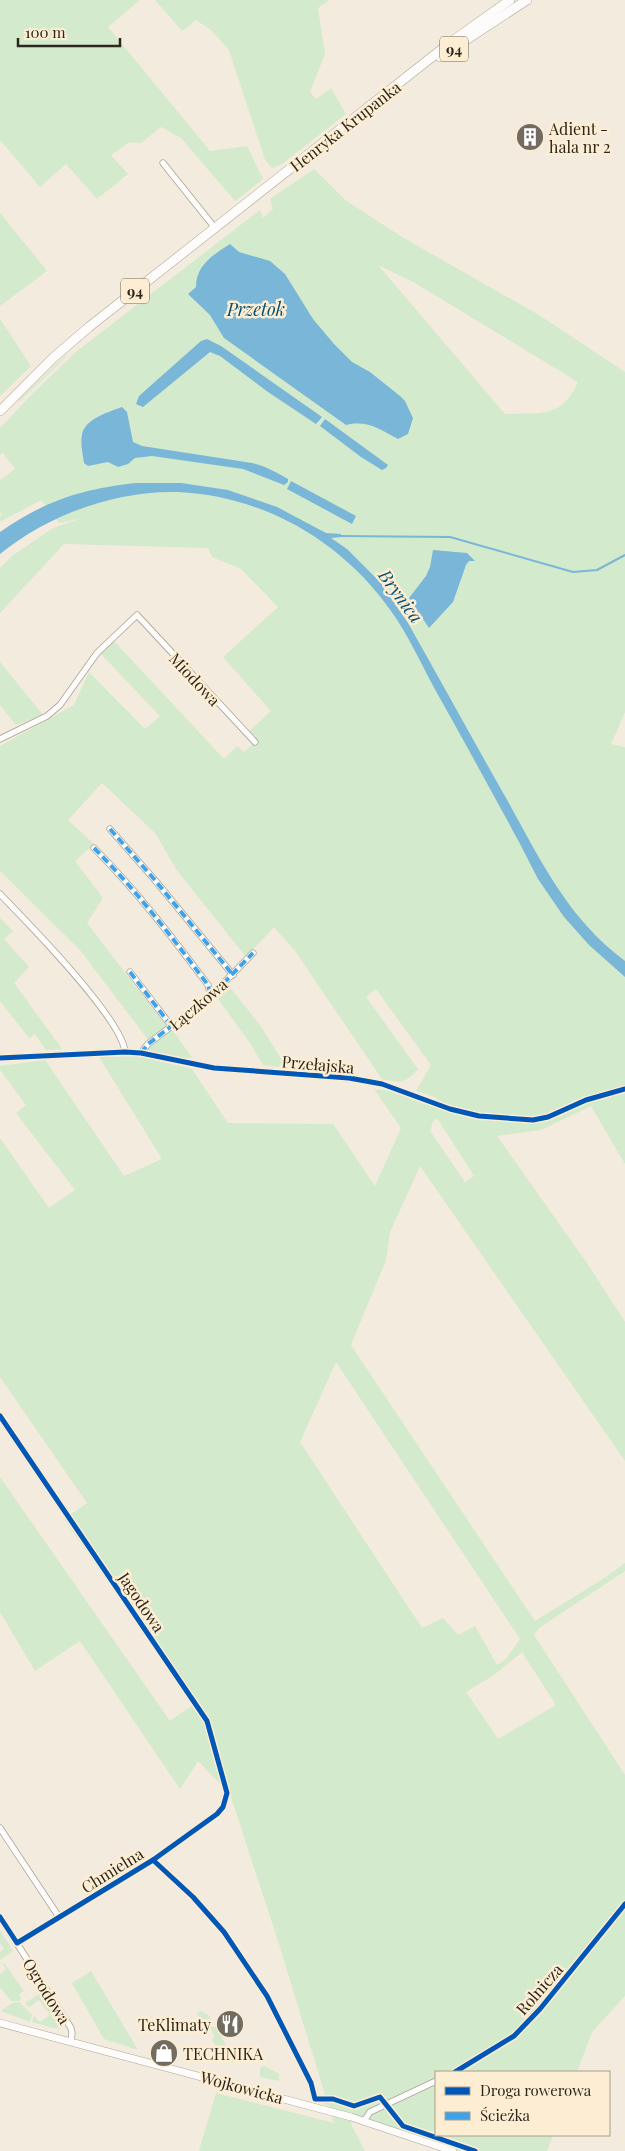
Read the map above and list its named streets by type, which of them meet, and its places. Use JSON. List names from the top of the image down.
{
  "streets": {
    "main road": ["94", "Henryka Krupanka"],
    "street": [
      "Miodowa",
      "Łączkowa",
      "Przełajska",
      "Jagodowa",
      "Chmielna",
      "Rolnicza",
      "Ogrodowa",
      "Wojkowicka"
    ]
  },
  "crossings": [
    ["94", "Henryka Krupanka"],
    ["Łączkowa", "Przełajska"],
    ["Jagodowa", "Chmielna"],
    ["Chmielna", "Ogrodowa"],
    ["Ogrodowa", "Wojkowicka"]
  ],
  "water": ["Przetok", "Brynica"],
  "places": {
    "building": ["Adient - hala nr 2"],
    "restaurant": ["TeKlimaty"],
    "shop": ["TECHNIKA"]
  },
  "legend": ["Droga rowerowa", "Ścieżka"],
  "scale_bar": "100 m"
}
